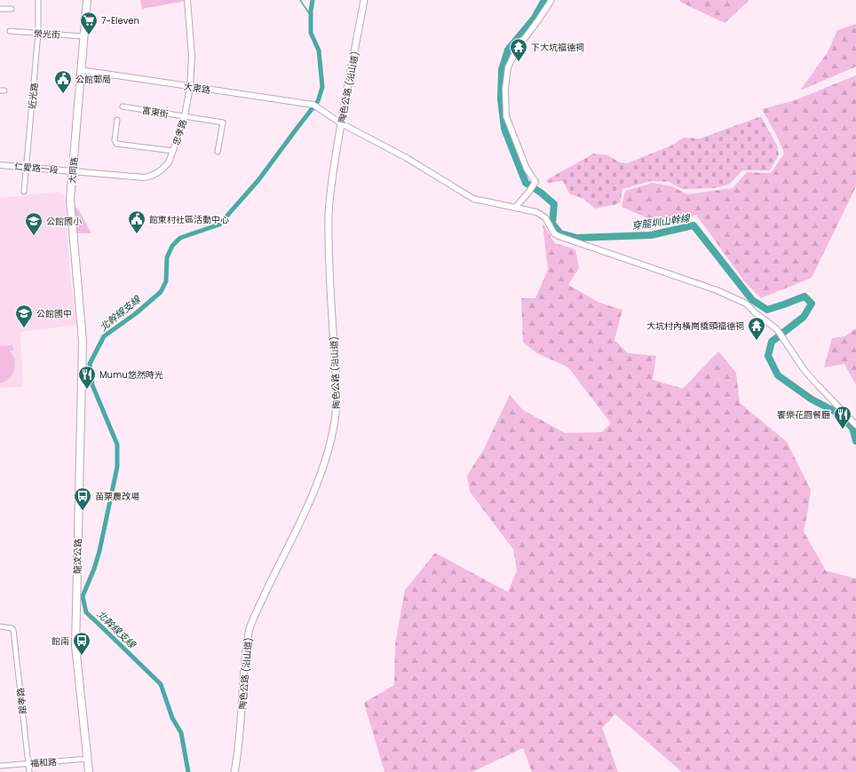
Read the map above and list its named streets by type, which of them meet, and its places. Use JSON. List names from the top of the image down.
{
  "streets": {
    "main road": ["陶色公路 (沿山道)", "大同路", "龍汶公路"],
    "street": [
      "榮光街",
      "大東路",
      "近光路",
      "富東街",
      "忠孝路",
      "仁愛路一段",
      "館孝路",
      "福和路"
    ]
  },
  "crossings": [
    ["榮光街", "近光路"],
    ["榮光街", "大同路"],
    ["陶色公路 (沿山道)", "大東路"],
    ["大東路", "忠孝路"],
    ["大東路", "大同路"],
    ["近光路", "仁愛路一段"],
    ["富東街", "忠孝路"],
    ["忠孝路", "仁愛路一段"],
    ["忠孝路", "大同路"],
    ["仁愛路一段", "大同路"],
    ["大同路", "龍汶公路"],
    ["龍汶公路", "福和路"],
    ["館孝路", "福和路"]
  ],
  "water": ["穿龍圳山幹線", "北幹線支線"],
  "places": {
    "supermarket": ["7-Eleven"],
    "temple": ["下大坑福德祠", "大坑村內橫崗橋頭福德祠"],
    "public building": ["公館郵局", "館東村社區活動中心"],
    "school or university": ["公館國小", "公館國中"],
    "restaurant": ["Mumu悠然時光", "饗樂花園餐廳"],
    "bus stop": ["苗栗農改場", "館南"]
  }
}
